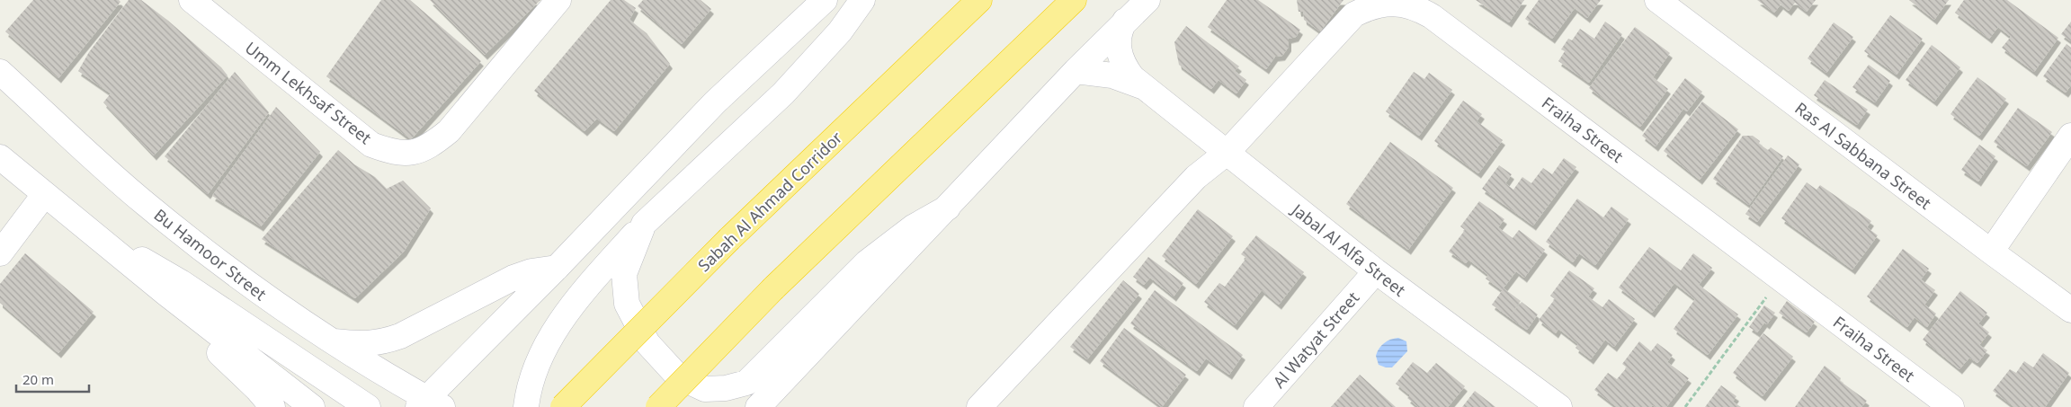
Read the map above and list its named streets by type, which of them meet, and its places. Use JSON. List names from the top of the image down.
{
  "streets": {
    "highway": ["Sabah Al Ahmad Corridor"],
    "street": [
      "Umm Lekhsaf Street",
      "Fraiha Street",
      "Ras Al Sabbana Street",
      "Jabal Al Alfa Street",
      "Bu Hamoor Street",
      "Al Watyat Street"
    ]
  },
  "crossings": [
    ["Fraiha Street", "Jabal Al Alfa Street"],
    ["Jabal Al Alfa Street", "Al Watyat Street"]
  ],
  "scale_bar": "20 m"
}
